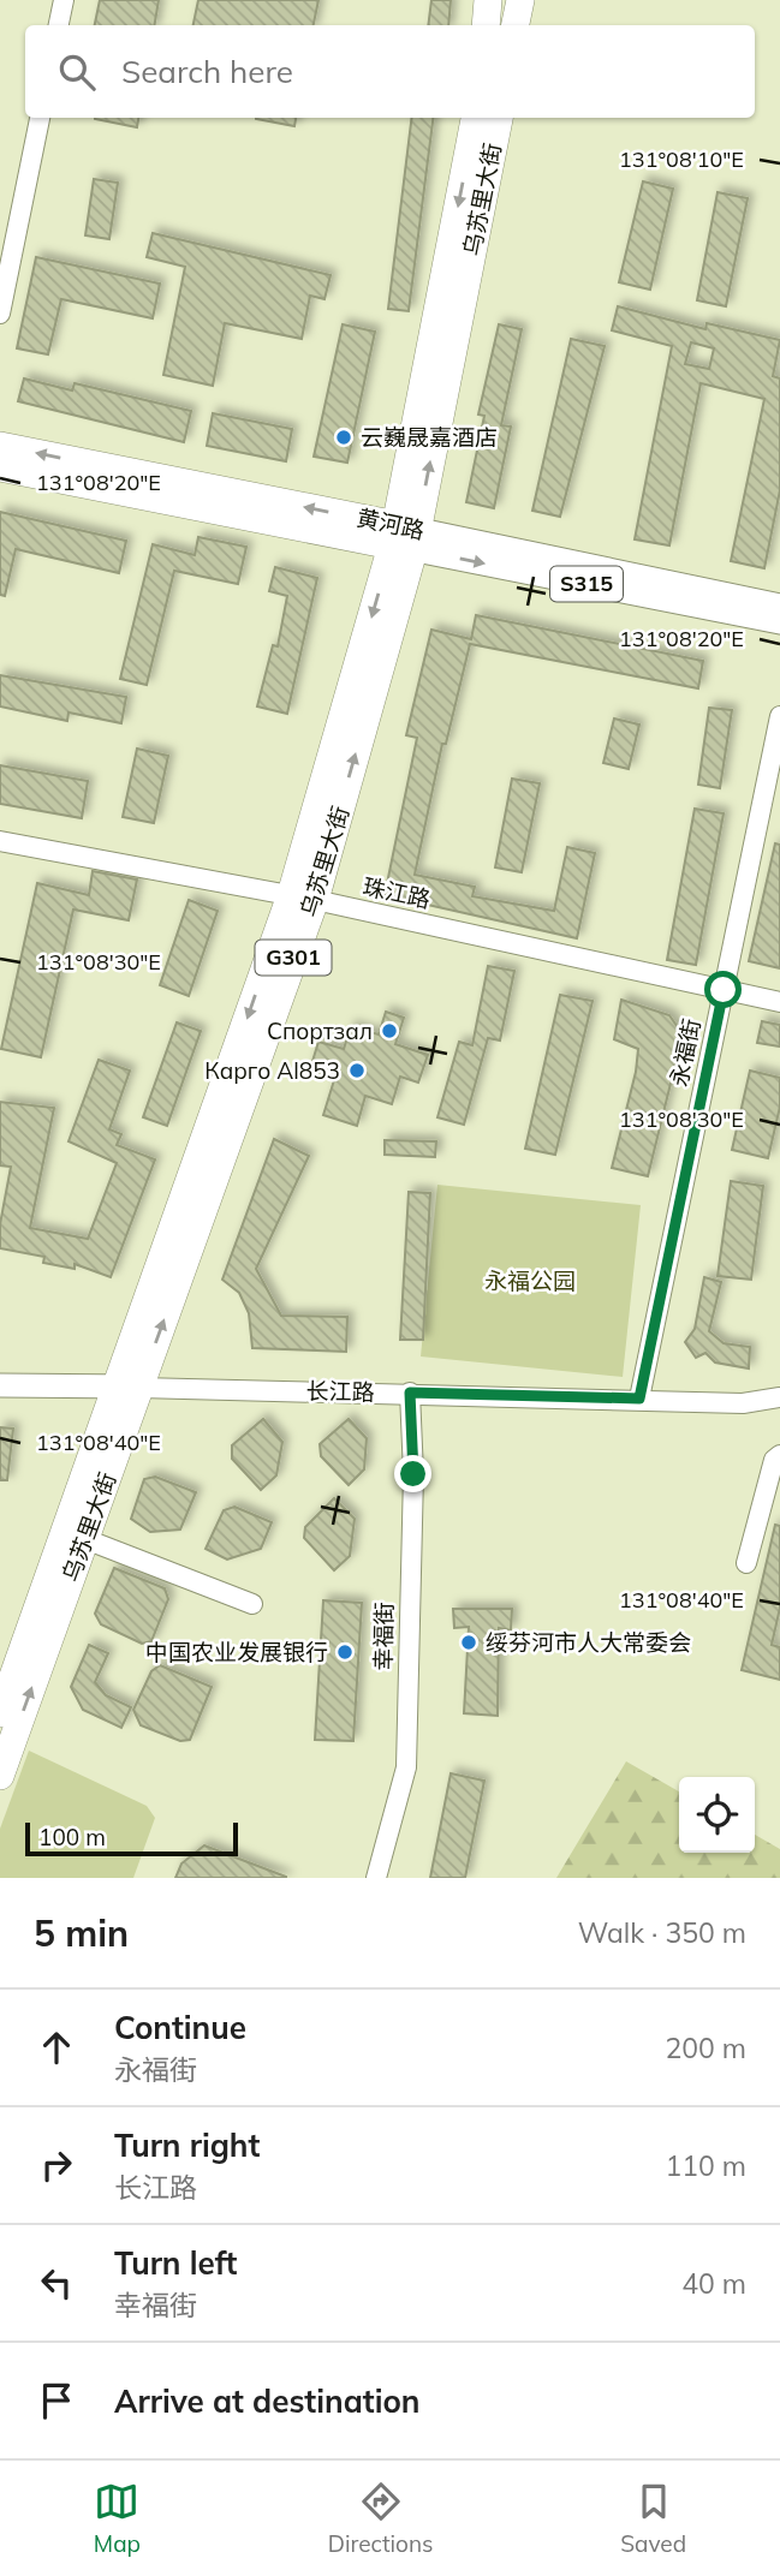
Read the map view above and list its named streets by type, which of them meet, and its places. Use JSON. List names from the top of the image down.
{
  "streets": {
    "highway": ["乌苏里大街", "黄河路", "G301"],
    "main road": ["S315", "长江路"],
    "street": ["珠江路", "永福街", "幸福街"]
  },
  "crossings": [
    ["乌苏里大街", "黄河路"],
    ["乌苏里大街", "珠江路"],
    ["乌苏里大街", "长江路"],
    ["珠江路", "永福街"],
    ["永福街", "长江路"],
    ["长江路", "幸福街"]
  ],
  "parks": ["永福公园"],
  "places": [
    "云巍晟嘉酒店",
    "Спортзал",
    "Карго Al853",
    "绥芬河市人大常委会",
    "中国农业发展银行"
  ],
  "scale_bar": "100 m",
  "page": {
    "search": "Search here",
    "scale": "100 m",
    "heading": ["5 min", "Walk · 350 m"],
    "list": [
      ["Continue", "永福街", "200 m"],
      ["Turn right", "长江路", "110 m"],
      ["Turn left", "幸福街", "40 m"],
      "Arrive at destination"
    ],
    "nav": ["Map", "Directions", "Saved"]
  },
  "coordinates": [
    "131°08'10\"E",
    "131°08'20\"E",
    "131°08'30\"E",
    "131°08'40\"E"
  ]
}
